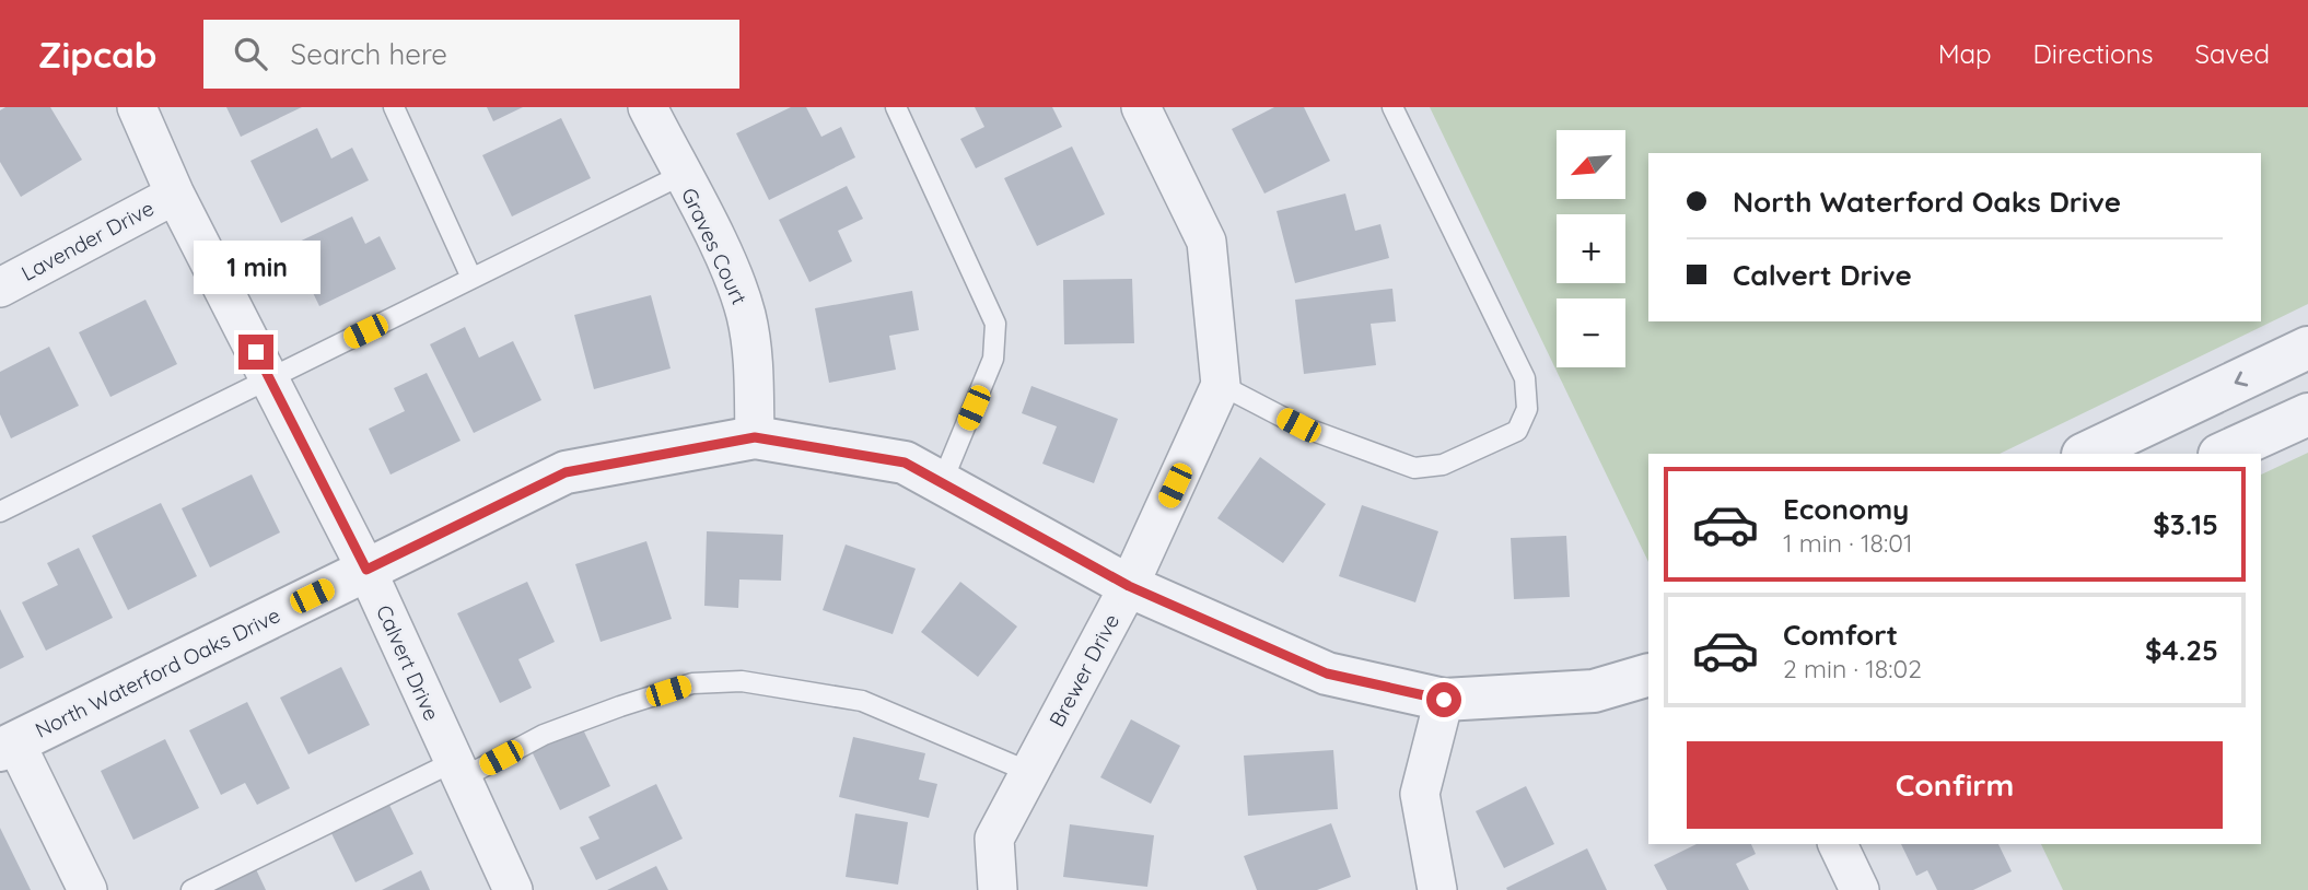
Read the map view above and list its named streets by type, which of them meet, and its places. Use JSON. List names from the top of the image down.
{
  "streets": {
    "street": [
      "Lavender Drive",
      "Graves Court",
      "Calvert Drive",
      "Brewer Drive",
      "North Waterford Oaks Drive"
    ]
  },
  "crossings": [
    ["Lavender Drive", "Calvert Drive"],
    ["Graves Court", "North Waterford Oaks Drive"],
    ["Calvert Drive", "North Waterford Oaks Drive"],
    ["Brewer Drive", "North Waterford Oaks Drive"]
  ],
  "north": "bottom left",
  "page": {
    "header": "Zipcab",
    "search": "Search here",
    "nav": ["Map", "Directions", "Saved"],
    "map_buttons": ["+", "−"],
    "banner": ["North Waterford Oaks Drive", "Calvert Drive"],
    "bubble": "1 min",
    "list": [
      {
        "name": "Economy",
        "note": "1 min · 18:01",
        "value": "$3.15"
      },
      {
        "name": "Comfort",
        "note": "2 min · 18:02",
        "value": "$4.25"
      }
    ],
    "buttons": "Confirm"
  }
}
